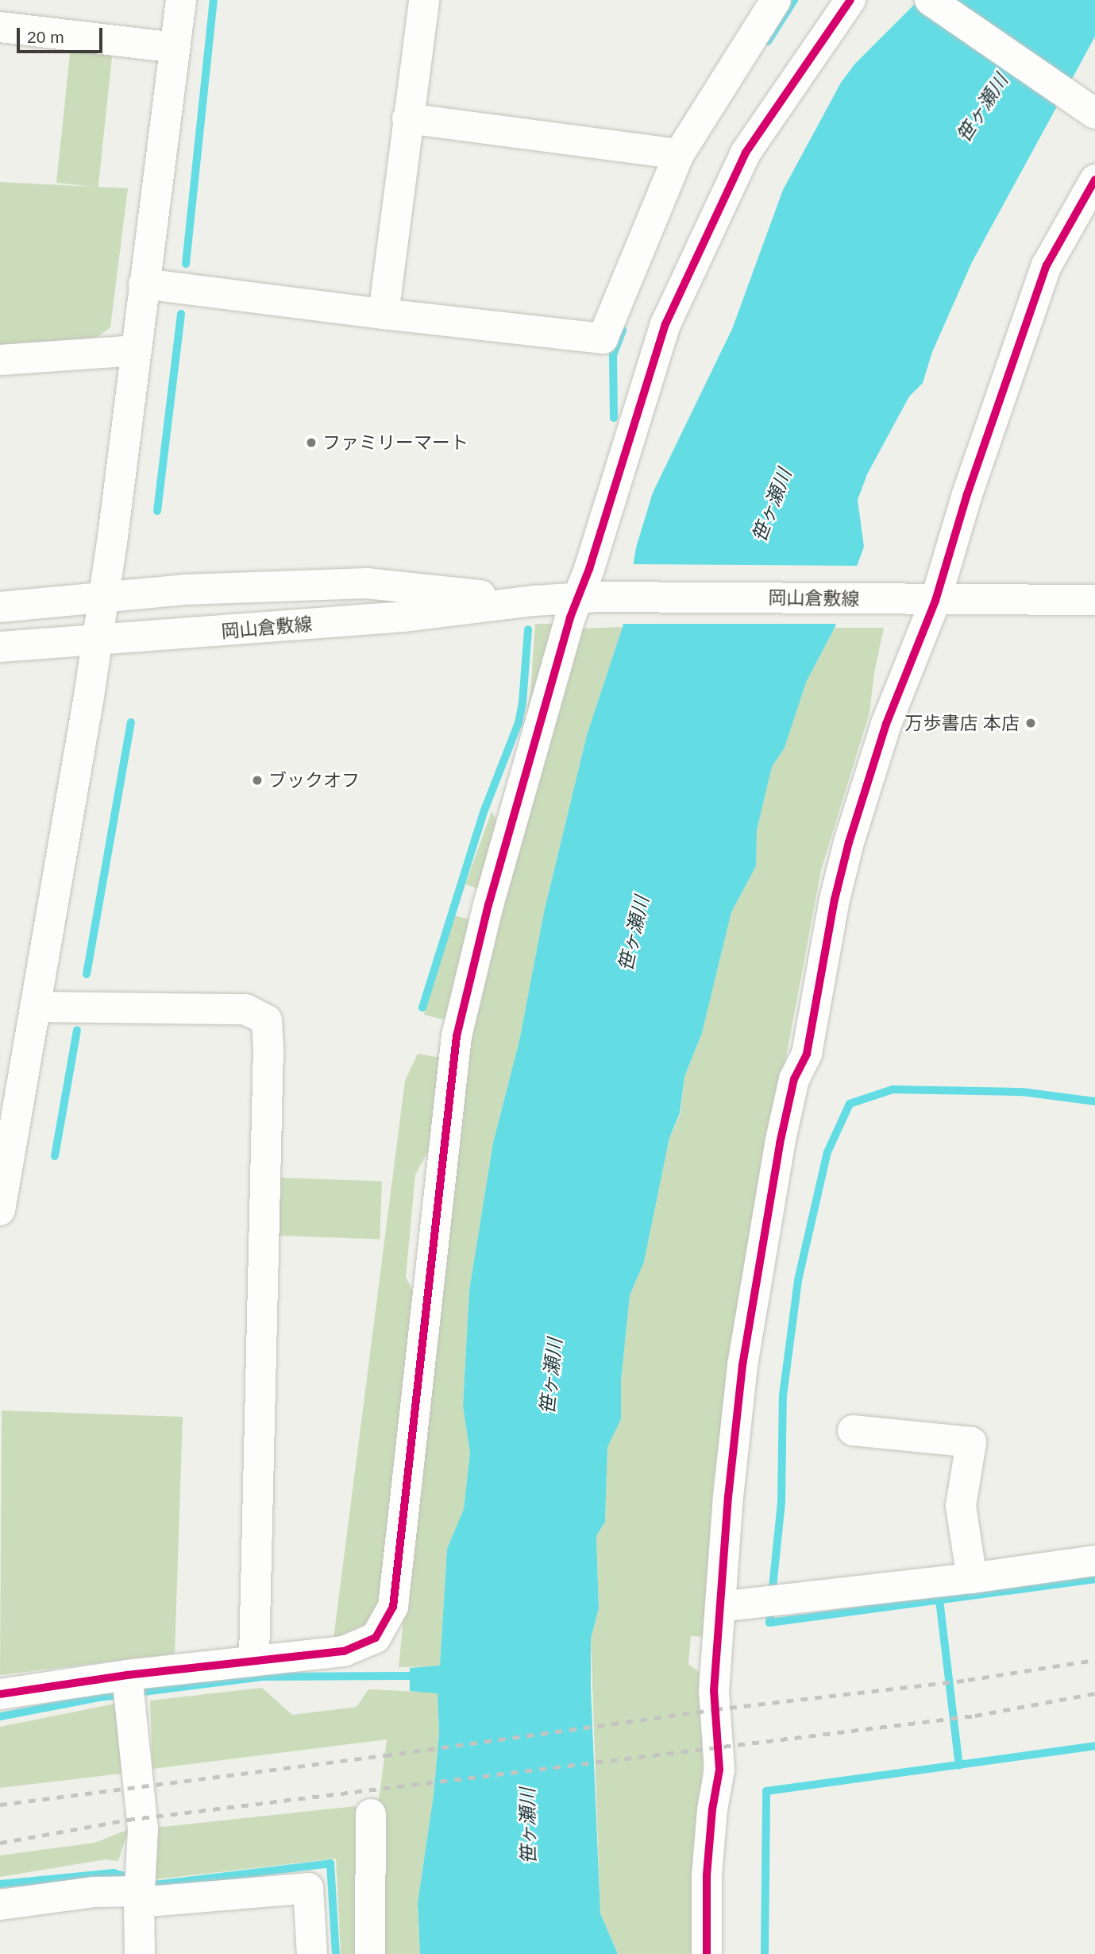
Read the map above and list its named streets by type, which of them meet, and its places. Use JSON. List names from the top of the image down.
{
  "streets": {
    "street": ["岡山倉敷線"]
  },
  "water": ["笹ヶ瀬川"],
  "places": ["ファミリーマート", "万歩書店 本店", "ブックオフ"],
  "scale_bar": "20 m"
}
